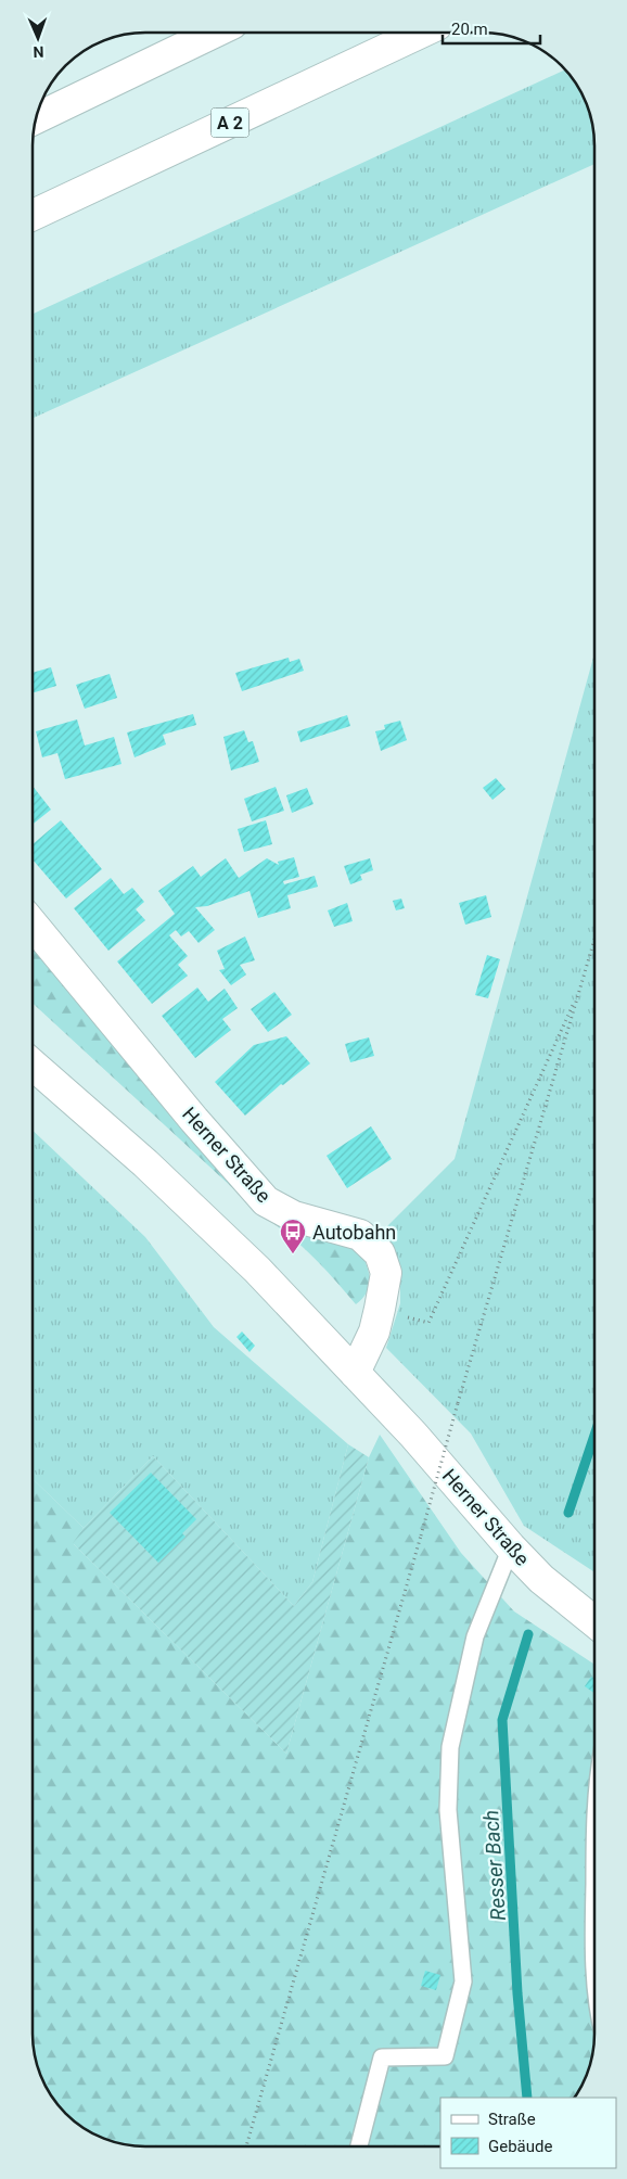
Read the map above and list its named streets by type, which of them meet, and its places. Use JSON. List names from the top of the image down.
{
  "streets": {
    "main road": ["A 2", "Herner Straße"]
  },
  "water": ["Resser Bach"],
  "places": {
    "bus stop": ["Autobahn"]
  },
  "legend": ["Straße", "Gebäude"],
  "scale_bar": "20 m",
  "north": "bottom"
}
